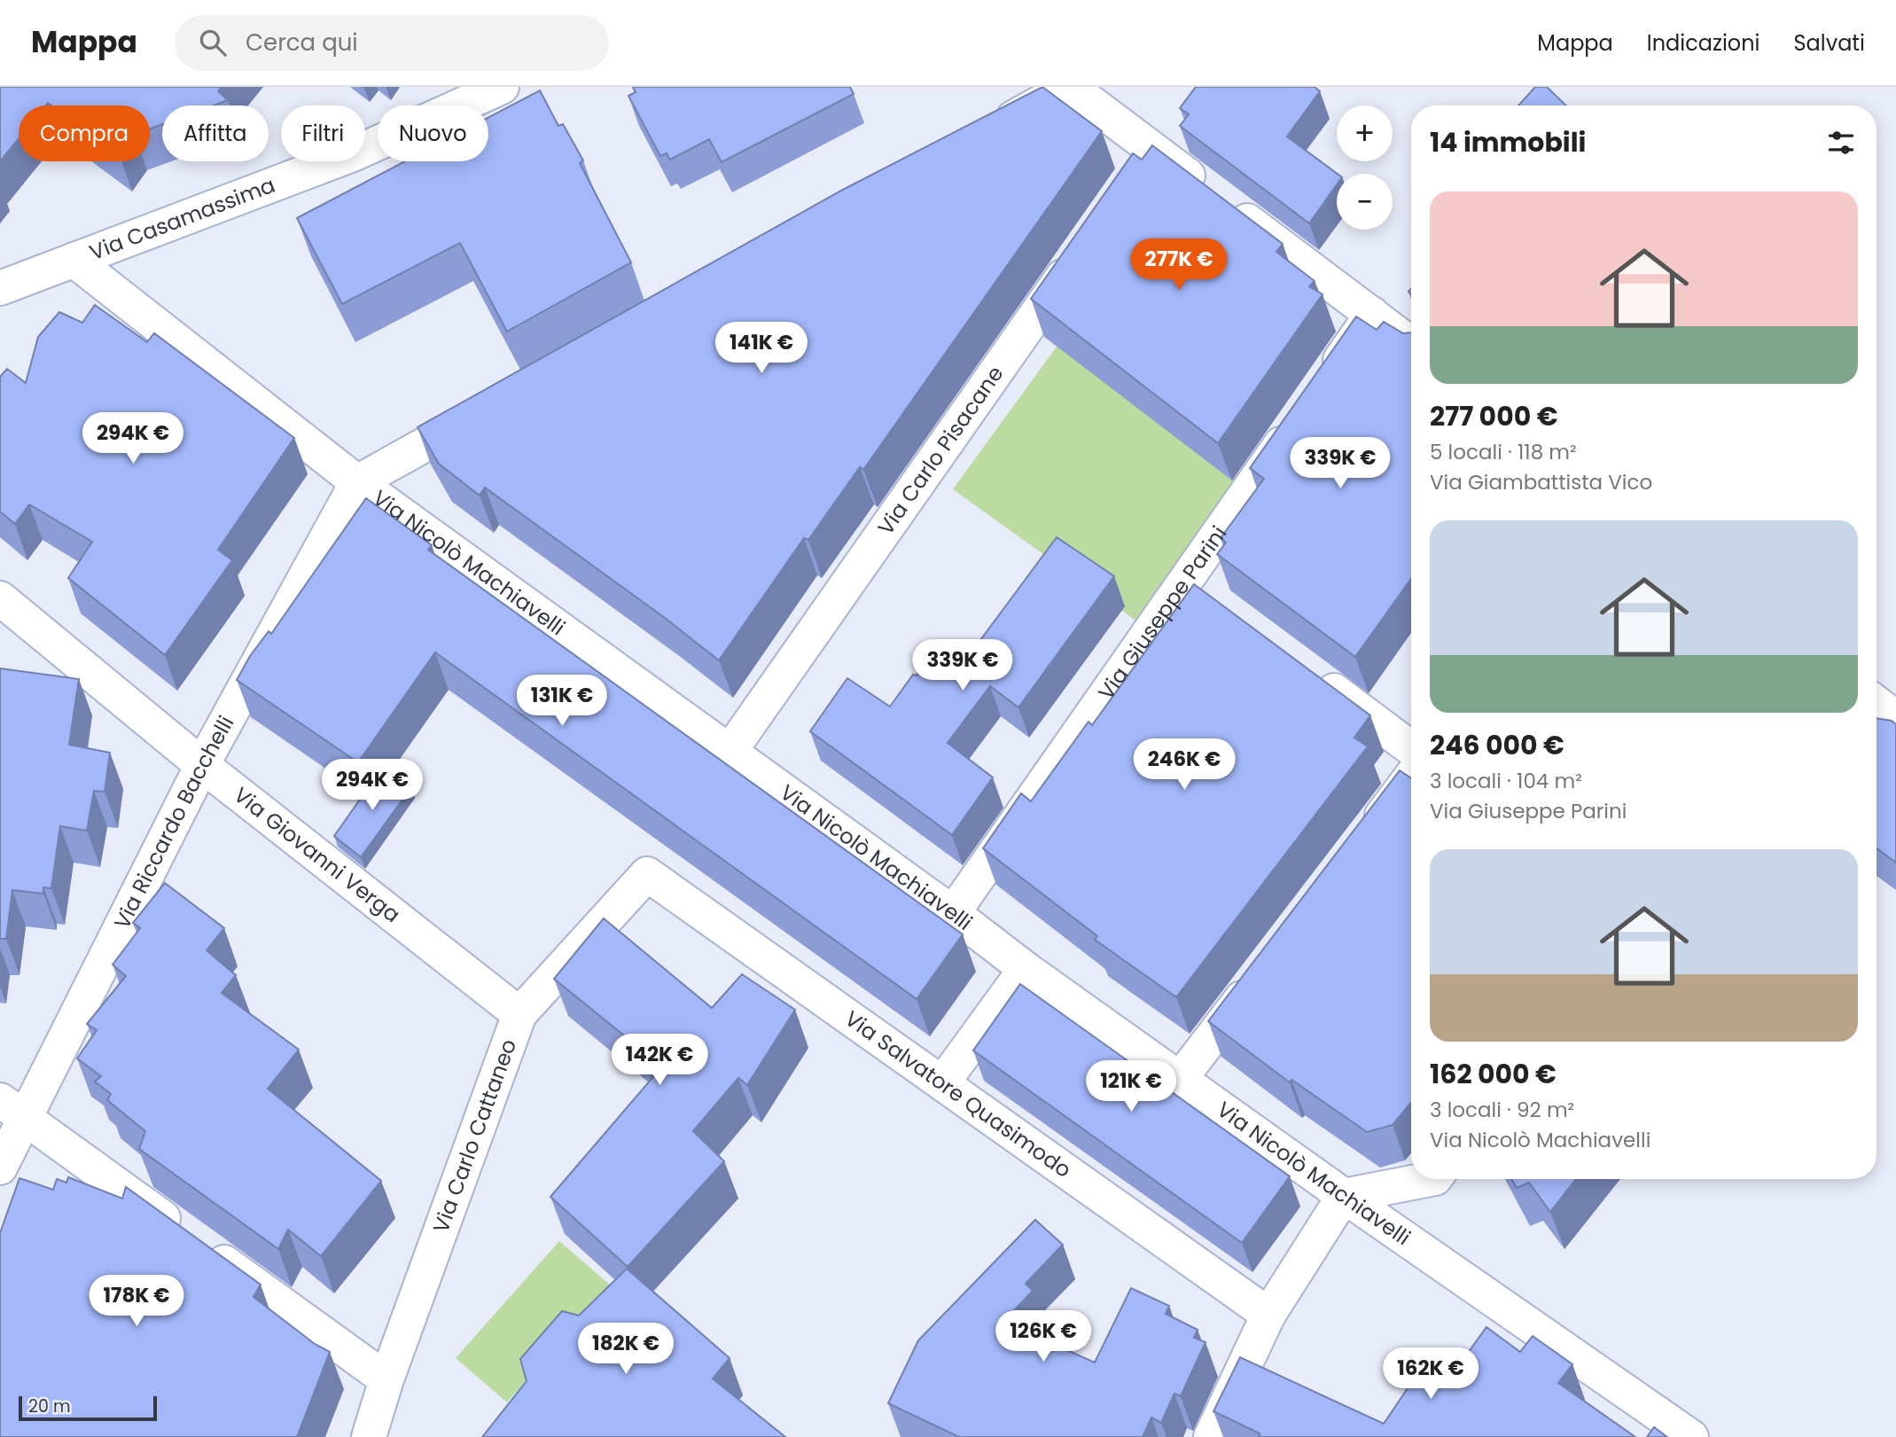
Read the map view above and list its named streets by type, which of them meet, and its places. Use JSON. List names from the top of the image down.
{
  "streets": {
    "street": [
      "Via Casamassima",
      "Via Carlo Pisacane",
      "Via Nicolò Machiavelli",
      "Via Giuseppe Parini",
      "Via Riccardo Bacchelli",
      "Via Giovanni Verga",
      "Via Salvatore Quasimodo",
      "Via Carlo Cattaneo"
    ]
  },
  "crossings": [
    ["Via Casamassima", "Via Nicolò Machiavelli"],
    ["Via Carlo Pisacane", "Via Nicolò Machiavelli"],
    ["Via Nicolò Machiavelli", "Via Giuseppe Parini"],
    ["Via Nicolò Machiavelli", "Via Riccardo Bacchelli"],
    ["Via Riccardo Bacchelli", "Via Giovanni Verga"],
    ["Via Giovanni Verga", "Via Carlo Cattaneo"],
    ["Via Salvatore Quasimodo", "Via Carlo Cattaneo"]
  ],
  "scale_bar": "20 m",
  "page": {
    "header": "Mappa",
    "search": "Cerca qui",
    "nav": ["Mappa", "Indicazioni", "Salvati"],
    "map_buttons": ["+", "−"],
    "chip": [
      "Compra",
      "Affitta",
      "Filtri",
      "Nuovo"
    ],
    "heading": "14 immobili",
    "list": [
      {
        "name": "277 000 €",
        "note": "5 locali · 118 m² · Via Giambattista Vico"
      },
      {
        "name": "246 000 €",
        "note": "3 locali · 104 m² · Via Giuseppe Parini"
      },
      {
        "name": "162 000 €",
        "note": "3 locali · 92 m² · Via Nicolò Machiavelli"
      }
    ],
    "price": [
      "277K €",
      "141K €",
      "294K €",
      "339K €",
      "339K €",
      "131K €",
      "246K €",
      "294K €",
      "142K €",
      "121K €",
      "178K €",
      "126K €",
      "182K €",
      "162K €"
    ],
    "scale": "20 m"
  }
}
